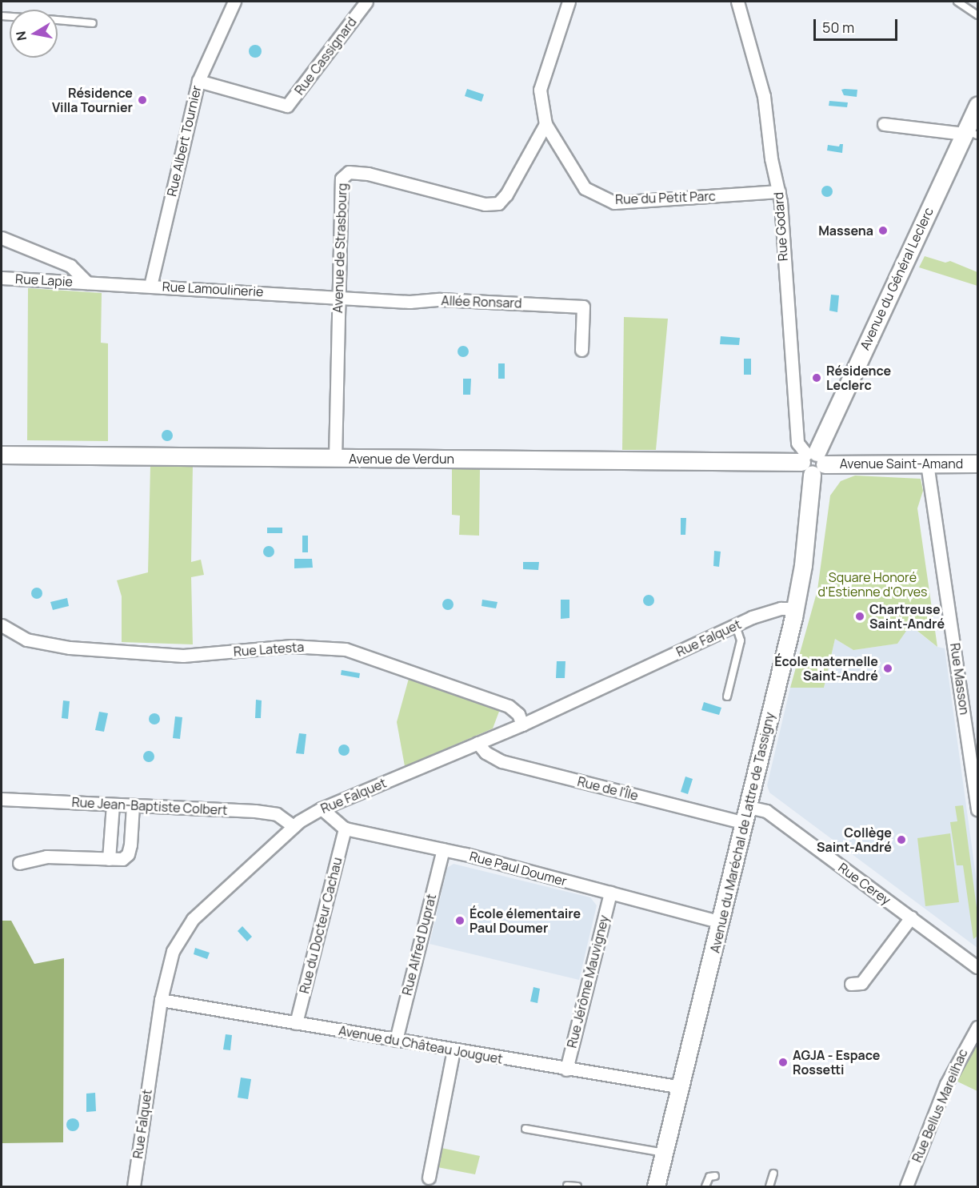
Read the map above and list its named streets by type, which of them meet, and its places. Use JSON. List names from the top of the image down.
{
  "streets": {
    "main road": [
      "Avenue du Général Leclerc",
      "Avenue de Verdun",
      "Avenue Saint-Amand",
      "Avenue du Maréchal de Lattre de Tassigny"
    ],
    "street": [
      "Rue Cassignard",
      "Rue Albert Tournier",
      "Rue du Petit Parc",
      "Rue Godard",
      "Avenue de Strasbourg",
      "Rue Lapie",
      "Rue Lamoulinerie",
      "Allée Ronsard",
      "Rue Falquet",
      "Rue Latesta",
      "Rue Masson",
      "Rue de l'Île",
      "Rue Jean-Baptiste Colbert",
      "Rue Paul Doumer",
      "Rue Cerey",
      "Rue du Docteur Cachau",
      "Rue Alfred Duprat",
      "Rue Jérôme Mauvigney",
      "Avenue du Château Jouguet",
      "Rue Bellus Mareilhac"
    ]
  },
  "crossings": [
    ["Rue Cassignard", "Rue Albert Tournier"],
    ["Rue Albert Tournier", "Rue Lamoulinerie"],
    ["Rue du Petit Parc", "Rue Godard"],
    ["Rue du Petit Parc", "Avenue de Strasbourg"],
    ["Rue Godard", "Avenue du Général Leclerc"],
    ["Rue Godard", "Avenue de Verdun"],
    ["Rue Godard", "Avenue Saint-Amand"],
    ["Rue Godard", "Avenue du Maréchal de Lattre de Tassigny"],
    ["Avenue de Strasbourg", "Rue Lamoulinerie"],
    ["Avenue de Strasbourg", "Allée Ronsard"],
    ["Avenue de Strasbourg", "Avenue de Verdun"],
    ["Avenue du Général Leclerc", "Avenue de Verdun"],
    ["Avenue du Général Leclerc", "Avenue Saint-Amand"],
    ["Avenue du Général Leclerc", "Avenue du Maréchal de Lattre de Tassigny"],
    ["Rue Lapie", "Rue Lamoulinerie"],
    ["Rue Lamoulinerie", "Allée Ronsard"],
    ["Avenue de Verdun", "Avenue Saint-Amand"],
    ["Avenue de Verdun", "Avenue du Maréchal de Lattre de Tassigny"],
    ["Avenue Saint-Amand", "Rue Masson"],
    ["Avenue Saint-Amand", "Avenue du Maréchal de Lattre de Tassigny"],
    ["Rue Falquet", "Rue Latesta"],
    ["Rue Falquet", "Rue de l'Île"],
    ["Rue Falquet", "Rue Jean-Baptiste Colbert"],
    ["Rue Falquet", "Avenue du Maréchal de Lattre de Tassigny"],
    ["Rue Falquet", "Rue Paul Doumer"],
    ["Rue Falquet", "Avenue du Château Jouguet"],
    ["Rue de l'Île", "Avenue du Maréchal de Lattre de Tassigny"],
    ["Rue de l'Île", "Rue Cerey"],
    ["Avenue du Maréchal de Lattre de Tassigny", "Rue Paul Doumer"],
    ["Avenue du Maréchal de Lattre de Tassigny", "Rue Cerey"],
    ["Avenue du Maréchal de Lattre de Tassigny", "Avenue du Château Jouguet"],
    ["Rue Paul Doumer", "Rue du Docteur Cachau"],
    ["Rue Paul Doumer", "Rue Alfred Duprat"],
    ["Rue Paul Doumer", "Rue Jérôme Mauvigney"],
    ["Rue du Docteur Cachau", "Avenue du Château Jouguet"],
    ["Rue Alfred Duprat", "Avenue du Château Jouguet"],
    ["Rue Jérôme Mauvigney", "Avenue du Château Jouguet"]
  ],
  "parks": ["Square Honoré d'Estienne d'Orves"],
  "places": [
    "Résidence Villa Tournier",
    "Massena",
    "Résidence Leclerc",
    "Chartreuse Saint-André",
    "École maternelle Saint-André",
    "Collège Saint-André",
    "École élementaire Paul Doumer",
    "AGJA - Espace Rossetti"
  ],
  "scale_bar": "50 m",
  "north": "left"
}
